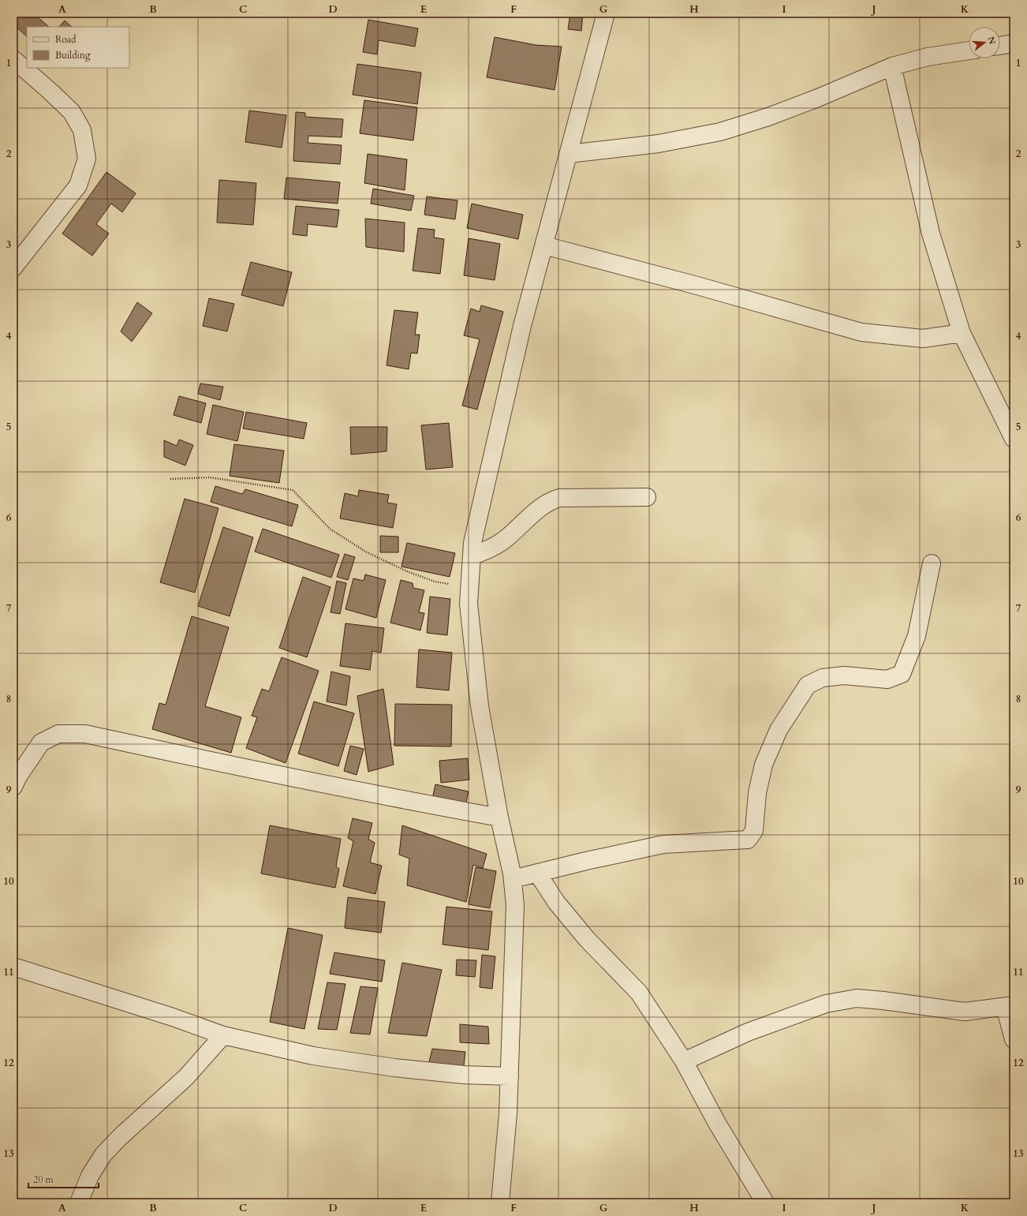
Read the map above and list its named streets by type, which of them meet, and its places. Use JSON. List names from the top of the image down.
{
  "legend": ["Road", "Building"],
  "scale_bar": "20 m",
  "north": "right",
  "grid": {
    "columns": [
      "A",
      "B",
      "C",
      "D",
      "E",
      "F",
      "G",
      "H",
      "I",
      "J",
      "K"
    ],
    "rows": [
      "1",
      "2",
      "3",
      "4",
      "5",
      "6",
      "7",
      "8",
      "9",
      "10",
      "11",
      "12",
      "13"
    ]
  }
}
